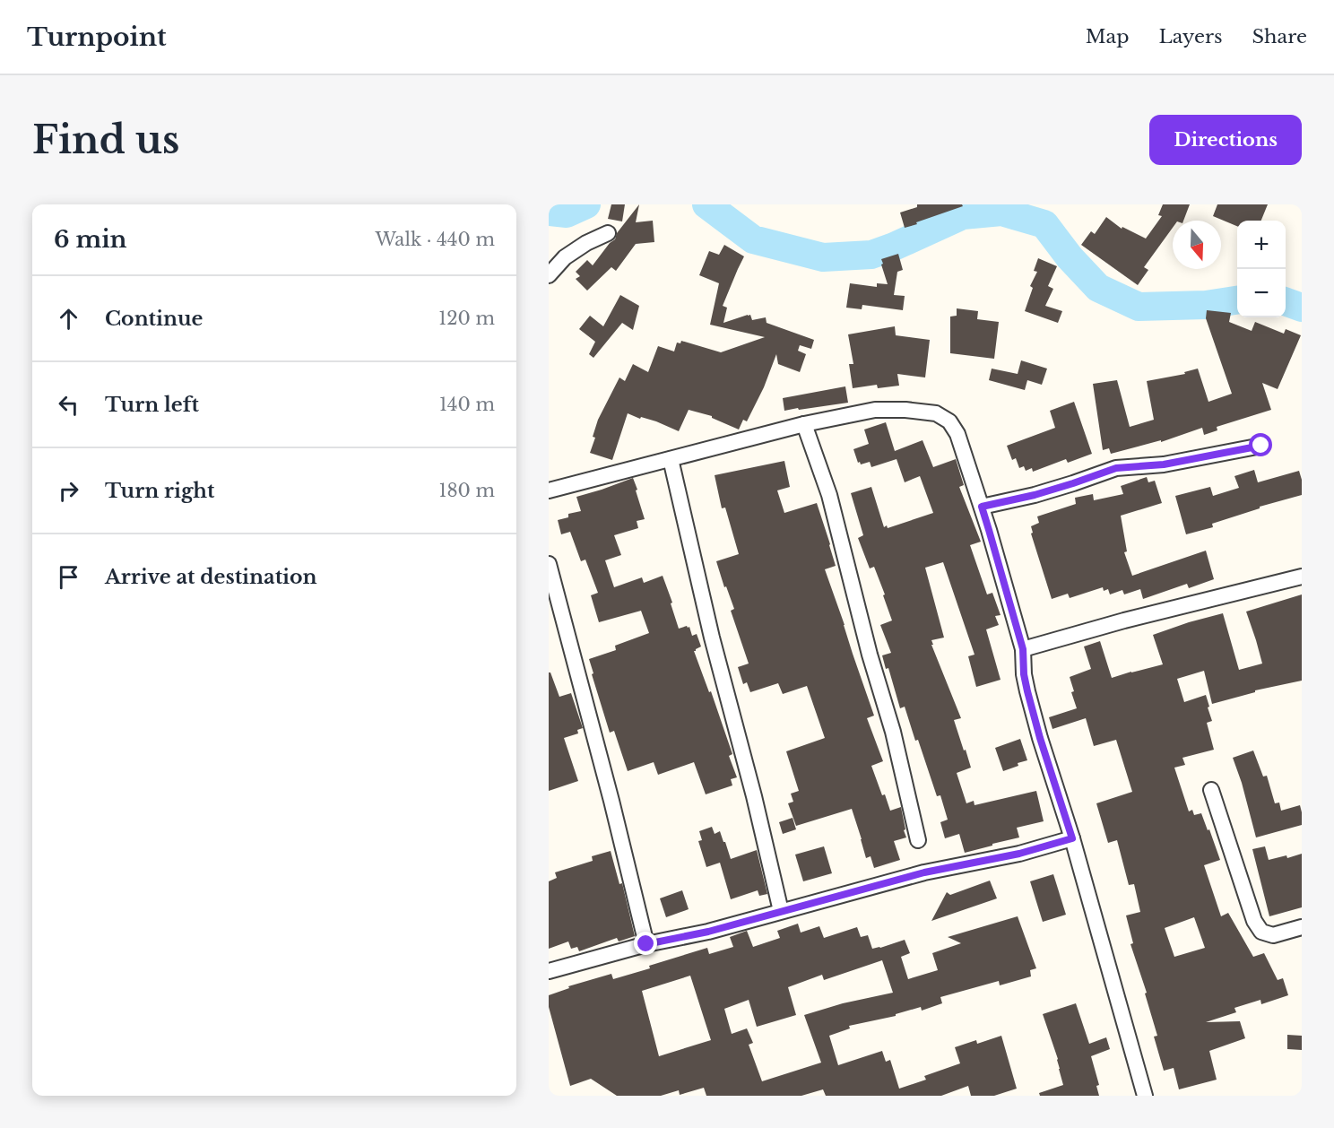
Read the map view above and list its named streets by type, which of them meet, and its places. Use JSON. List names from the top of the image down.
{
  "north": "bottom",
  "page": {
    "header": "Turnpoint",
    "nav": ["Map", "Layers", "Share"],
    "buttons": "Directions",
    "title": "Find us",
    "heading": ["6 min", "Walk · 440 m"],
    "map_buttons": ["+", "−"],
    "list": [
      ["Continue", "120 m"],
      ["Turn left", "140 m"],
      ["Turn right", "180 m"],
      "Arrive at destination"
    ]
  }
}
